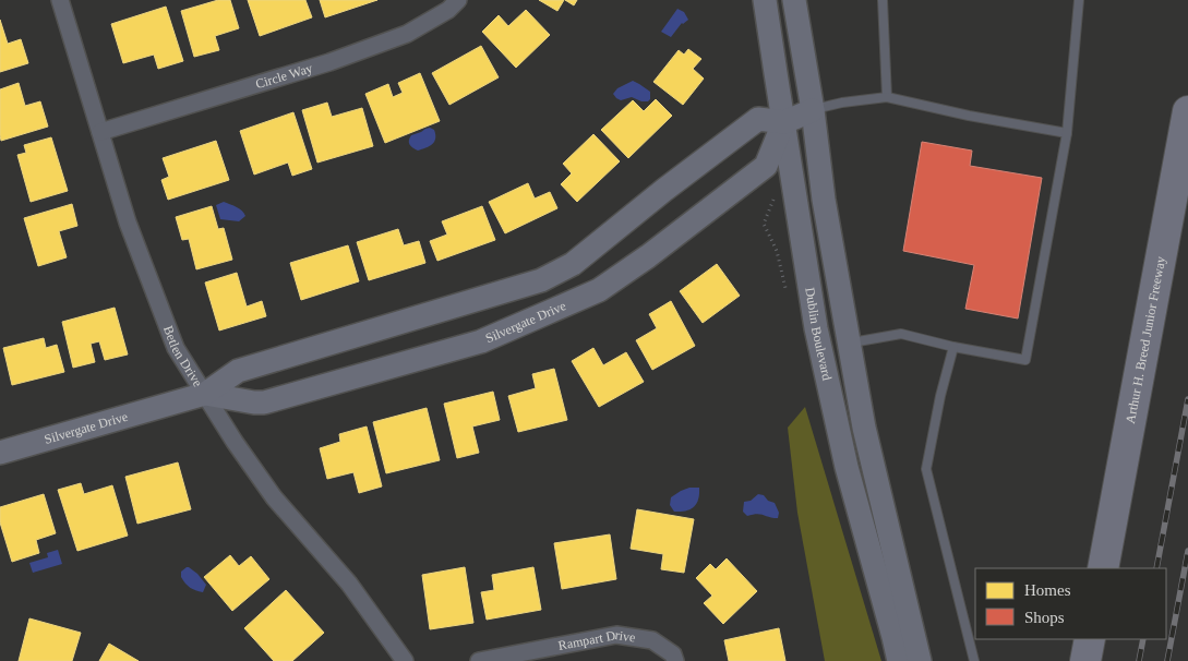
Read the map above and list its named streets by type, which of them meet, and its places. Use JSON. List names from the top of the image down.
{
  "streets": {
    "highway": ["Arthur H. Breed Junior Freeway"],
    "street": [
      "Circle Way",
      "Silvergate Drive",
      "Dublin Boulevard",
      "Betlen Drive",
      "Rampart Drive"
    ]
  },
  "crossings": [
    ["Circle Way", "Betlen Drive"],
    ["Silvergate Drive", "Dublin Boulevard"],
    ["Silvergate Drive", "Betlen Drive"]
  ],
  "legend": ["Homes", "Shops"]
}
